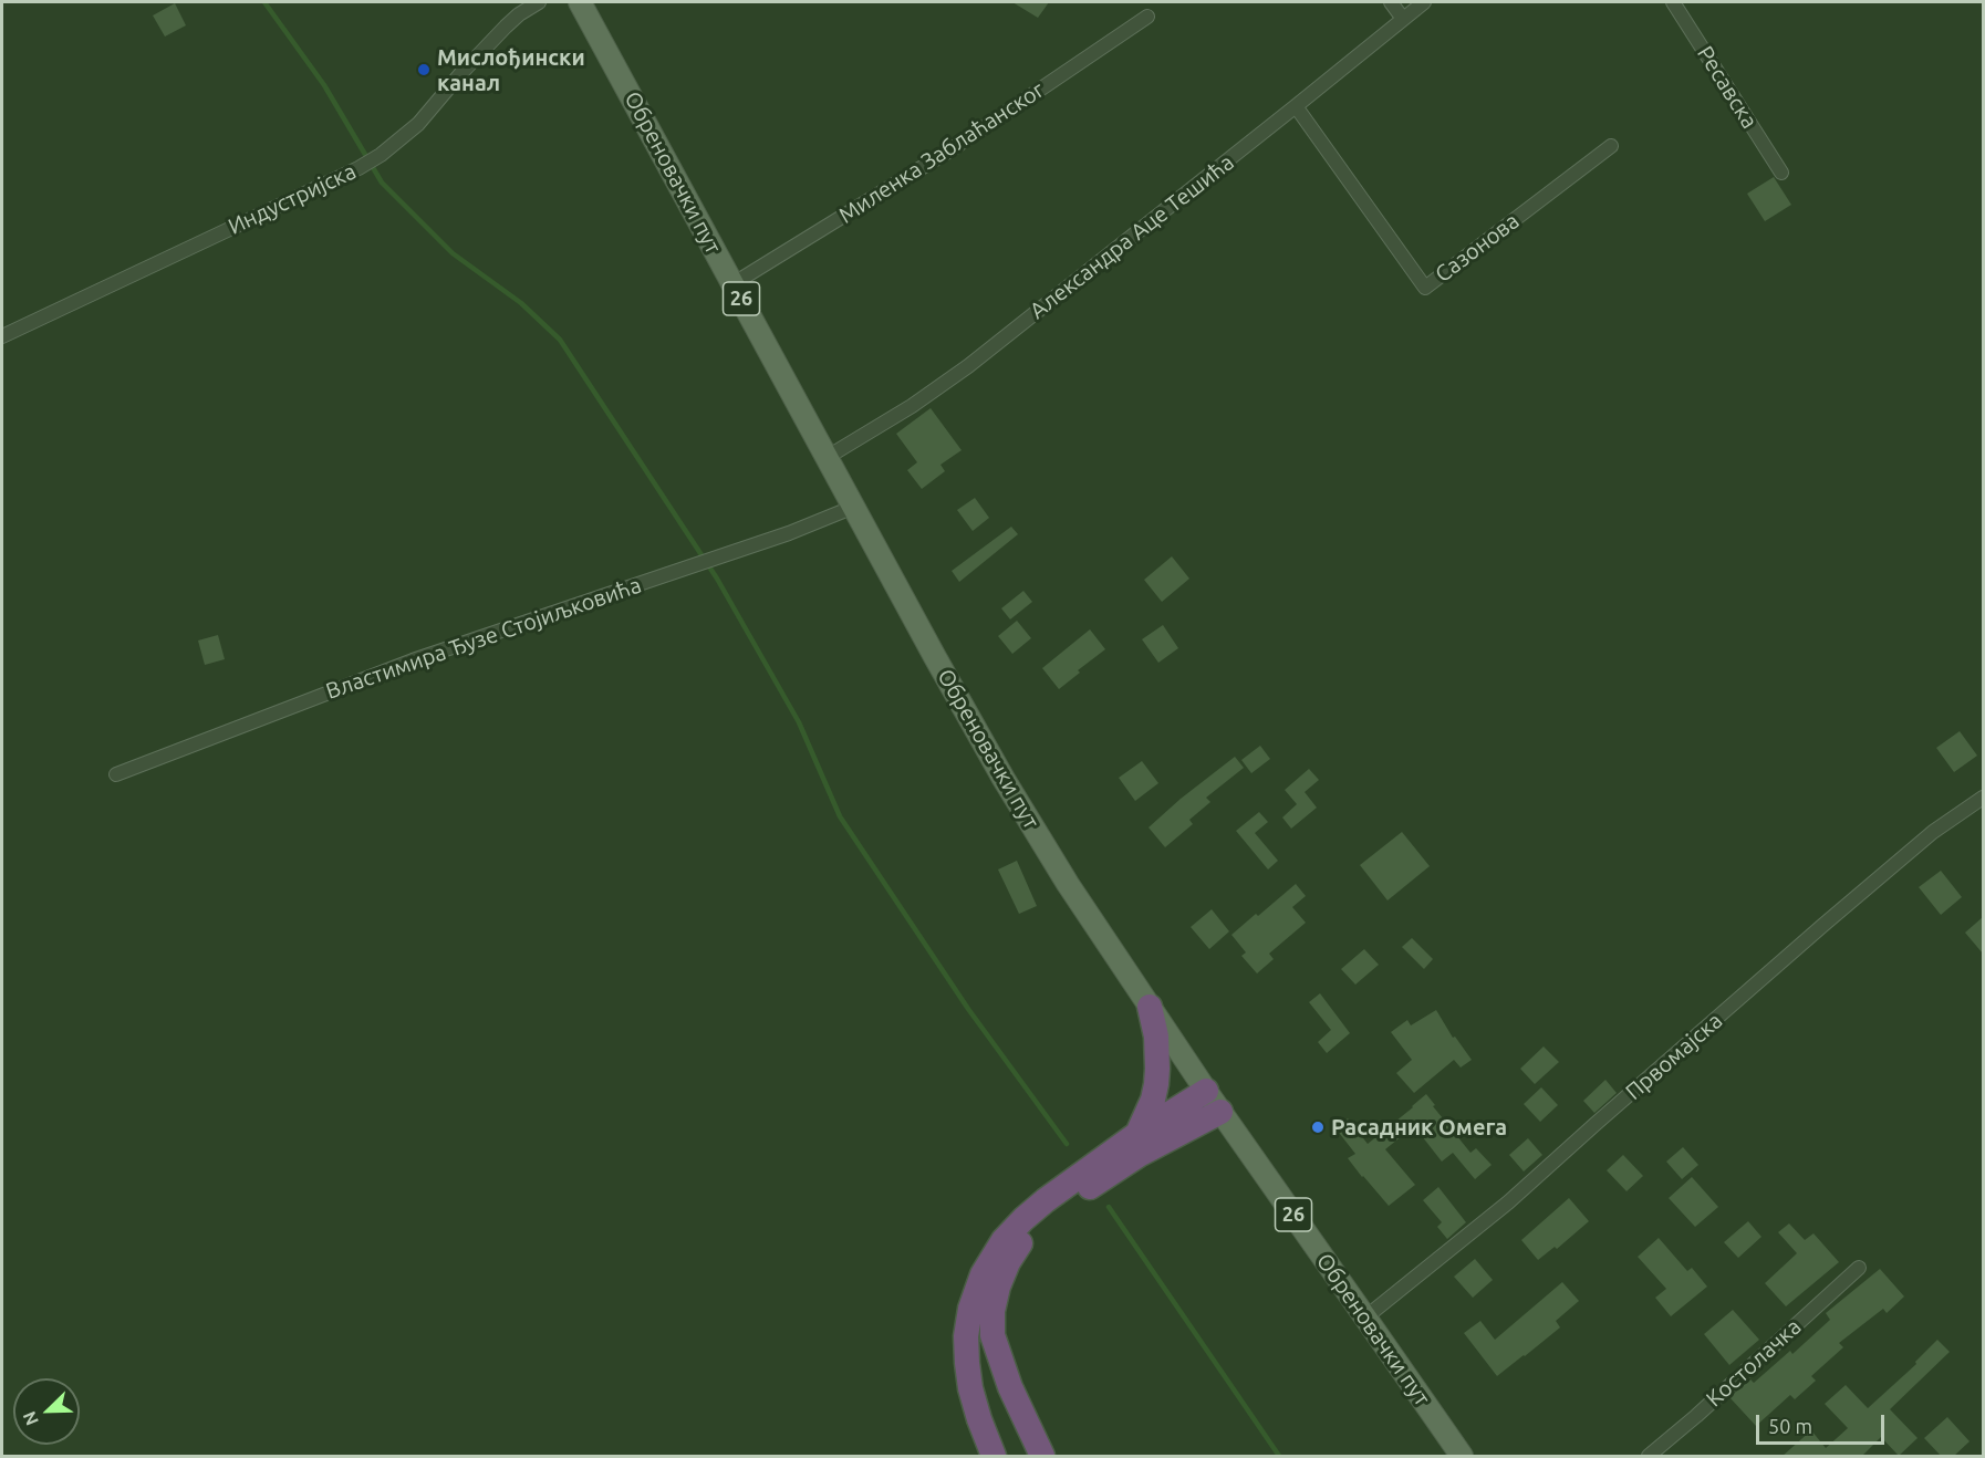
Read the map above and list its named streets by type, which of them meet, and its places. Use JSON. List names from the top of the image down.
{
  "streets": {
    "main road": ["Обреновачки пут", "26"],
    "street": [
      "Ресавска",
      "Миленка Заблаћанског",
      "Индустријска",
      "Александра Аце Тешића",
      "Сазонова",
      "Властимира Ђузе Стојиљковића",
      "Првомајска",
      "Костолачка"
    ]
  },
  "crossings": [
    ["Миленка Заблаћанског", "Обреновачки пут"],
    ["Обреновачки пут", "Александра Аце Тешића"],
    ["Обреновачки пут", "Властимира Ђузе Стојиљковића"],
    ["Обреновачки пут", "Првомајска"],
    ["Александра Аце Тешића", "Сазонова"]
  ],
  "places": ["Мислођински канал", "Расадник Омега"],
  "scale_bar": "50 m",
  "north": "bottom left"
}
